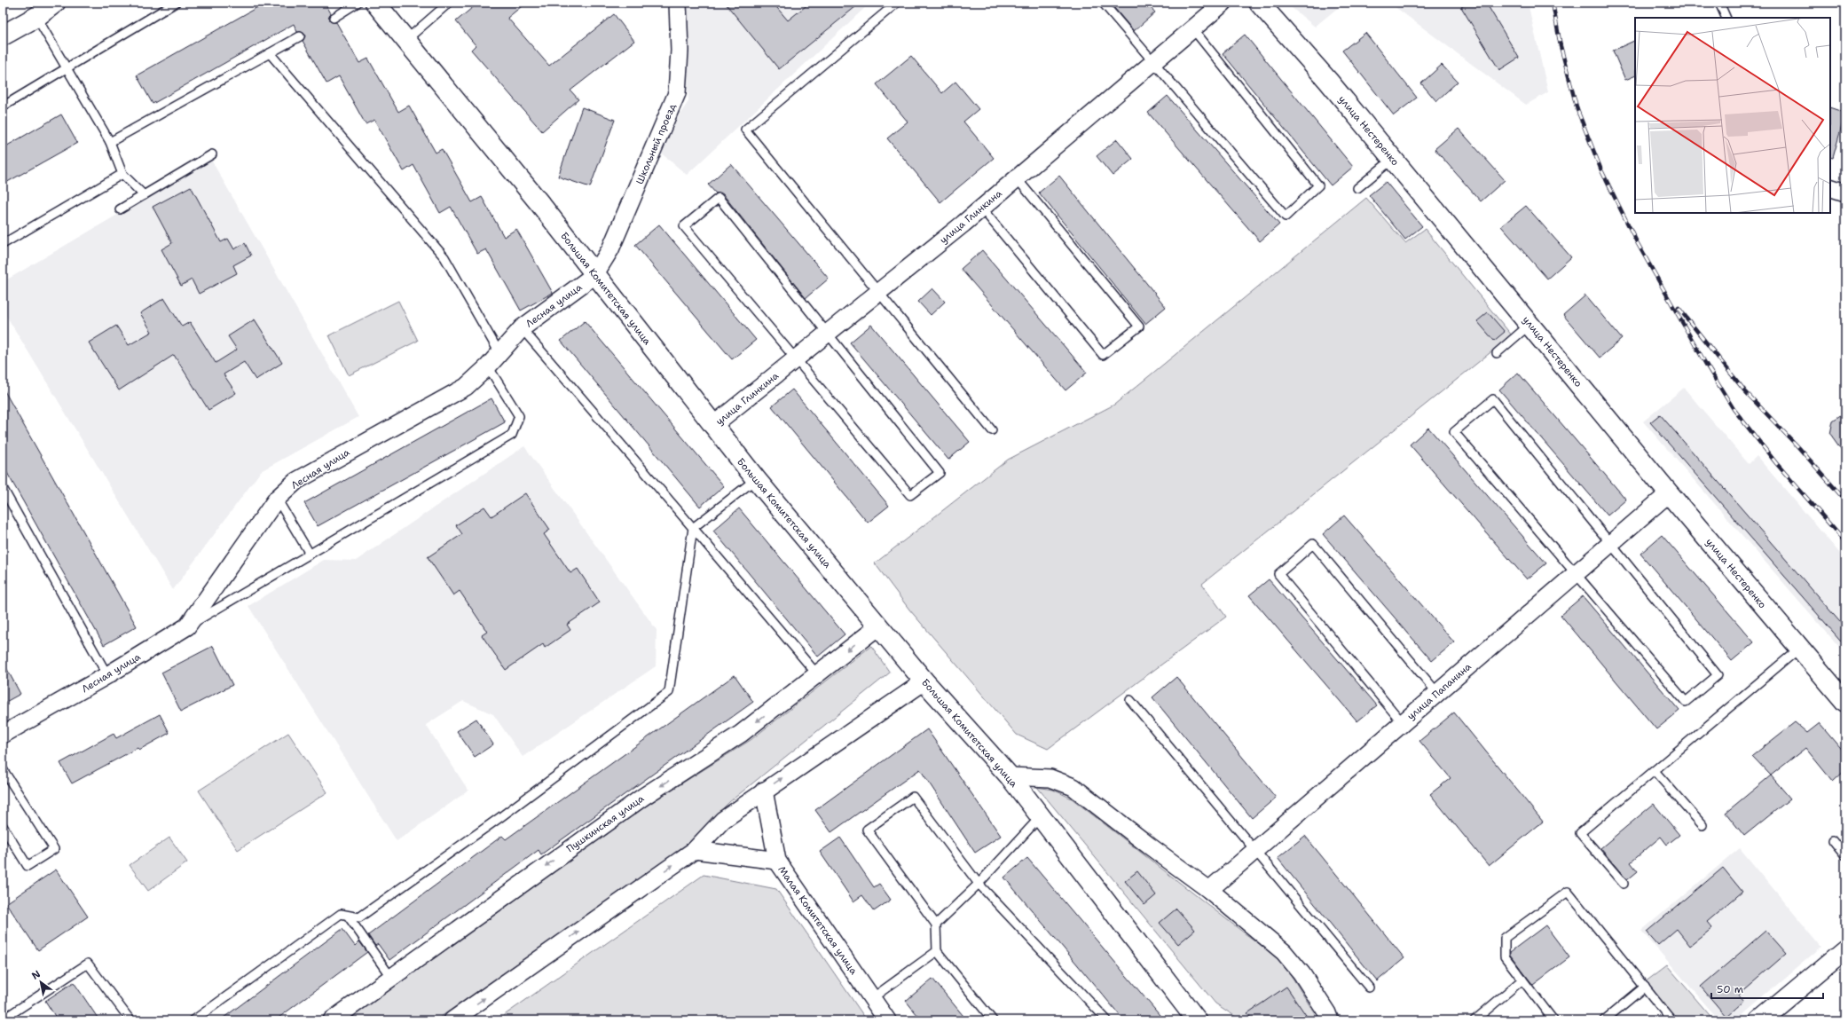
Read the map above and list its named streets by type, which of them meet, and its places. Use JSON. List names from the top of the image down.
{
  "streets": {
    "street": [
      "улица Нестеренко",
      "Школьный проезд",
      "улица Глинкина",
      "Большая Комитетская улица",
      "Лесная улица",
      "улица Папанина",
      "Пушкинская улица",
      "Малая Комитетская улица"
    ]
  },
  "crossings": [
    ["улица Нестеренко", "улица Папанина"],
    ["Школьный проезд", "Большая Комитетская улица"],
    ["Школьный проезд", "Лесная улица"],
    ["улица Глинкина", "Большая Комитетская улица"],
    ["Большая Комитетская улица", "Лесная улица"],
    ["Большая Комитетская улица", "Пушкинская улица"]
  ],
  "scale_bar": "50 m",
  "north": "top left"
}
